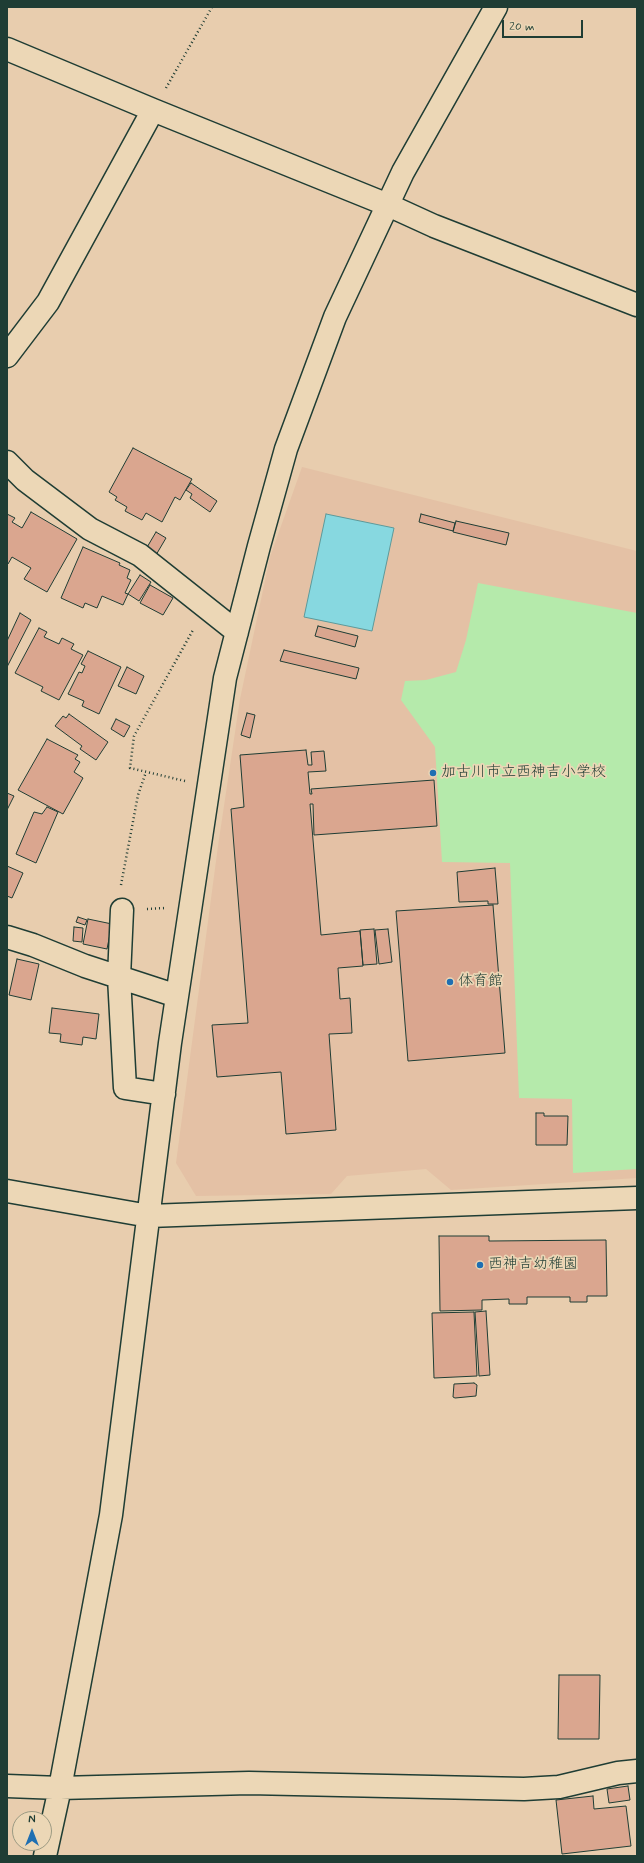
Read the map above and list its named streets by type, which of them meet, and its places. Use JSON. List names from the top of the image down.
{
  "places": ["加古川市立西神吉小学校", "体育館", "西神吉幼稚園"],
  "scale_bar": "20 m",
  "north": "top"
}
